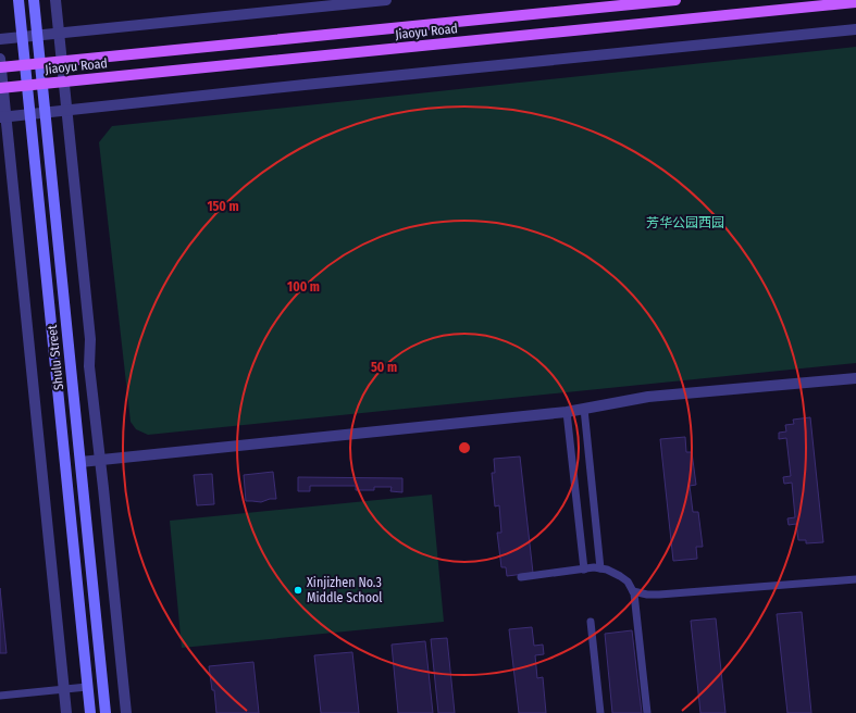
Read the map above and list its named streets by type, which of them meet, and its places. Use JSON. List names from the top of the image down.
{
  "streets": {
    "main road": ["Jiaoyu Road", "Shulu Street"]
  },
  "crossings": [
    ["Jiaoyu Road", "Shulu Street"]
  ],
  "parks": ["芳华公园西园"],
  "places": ["Xinjizhen No.3 Middle School"],
  "rings": ["150 m", "100 m", "50 m"]
}
